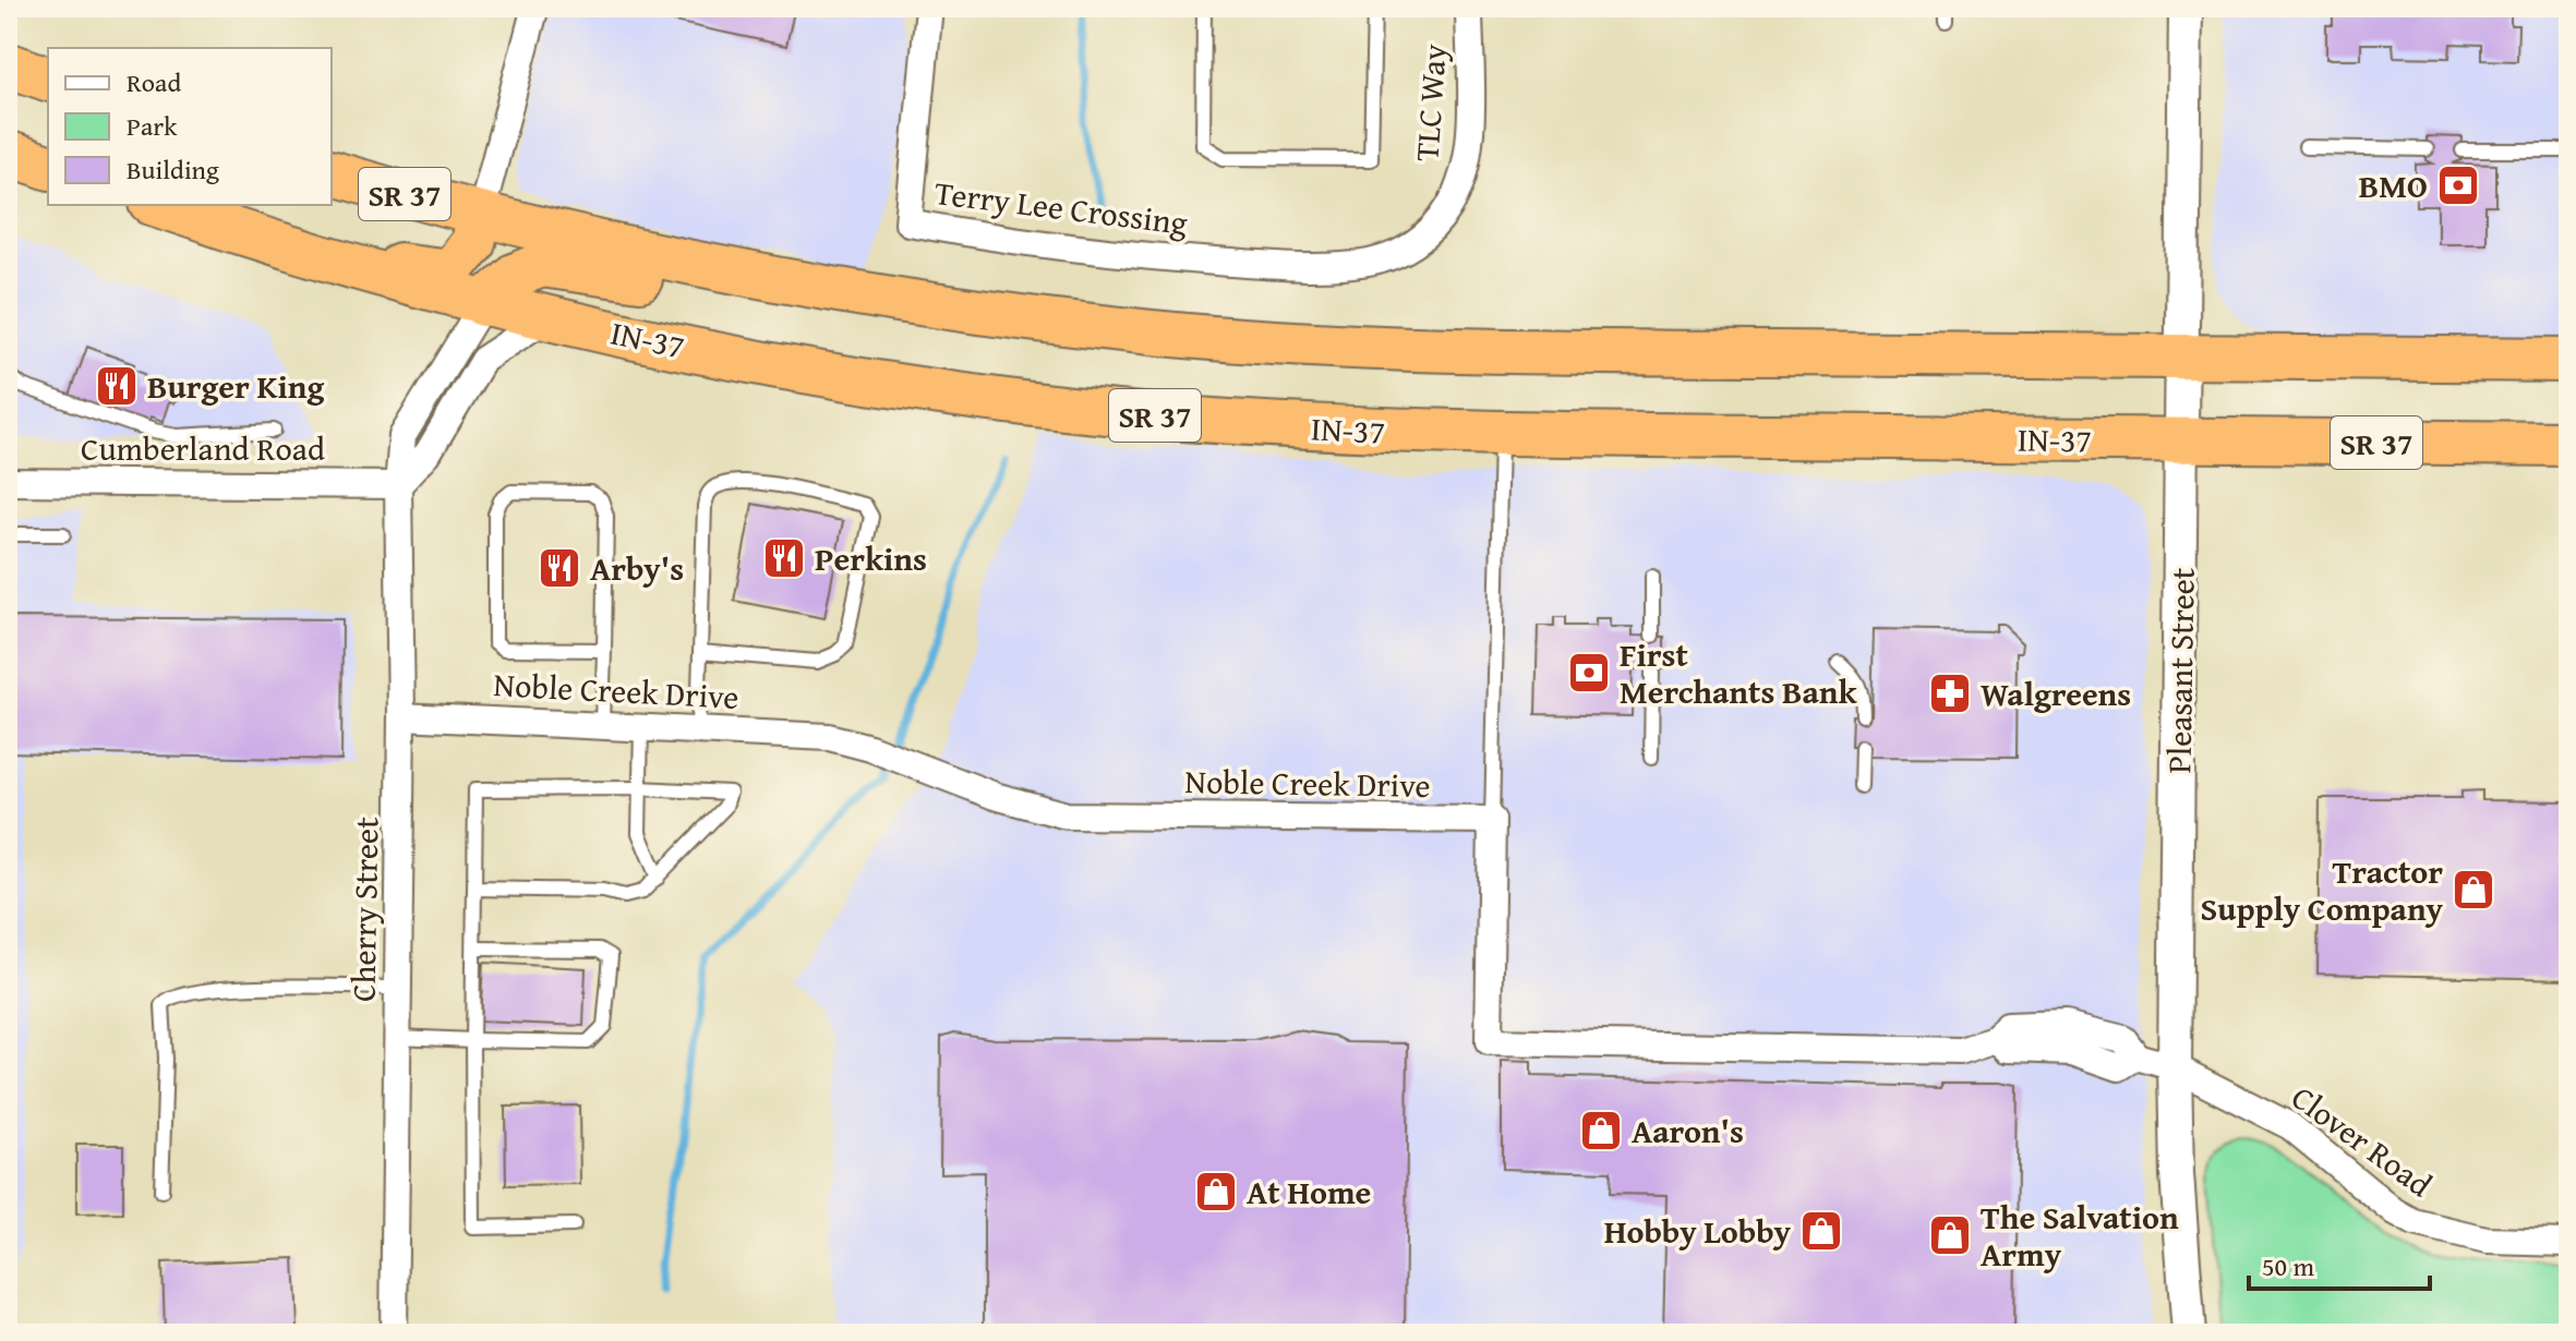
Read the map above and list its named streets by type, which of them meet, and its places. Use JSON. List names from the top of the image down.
{
  "streets": {
    "highway": ["SR 37", "IN-37"],
    "street": [
      "TLC Way",
      "Terry Lee Crossing",
      "Cumberland Road",
      "Pleasant Street",
      "Noble Creek Drive",
      "Cherry Street",
      "Clover Road"
    ]
  },
  "crossings": [
    ["TLC Way", "Terry Lee Crossing"],
    ["SR 37", "Pleasant Street"],
    ["IN-37", "Pleasant Street"],
    ["IN-37", "Cherry Street"],
    ["Cumberland Road", "Cherry Street"],
    ["Pleasant Street", "Clover Road"],
    ["Noble Creek Drive", "Cherry Street"]
  ],
  "places": {
    "bank": ["BMO", "First Merchants Bank"],
    "restaurant": ["Burger King", "Perkins", "Arby's"],
    "pharmacy": ["Walgreens"],
    "shop": [
      "Tractor Supply Company",
      "Aaron's",
      "At Home",
      "Hobby Lobby",
      "The Salvation Army"
    ]
  },
  "legend": ["Road", "Park", "Building"],
  "scale_bar": "50 m"
}
